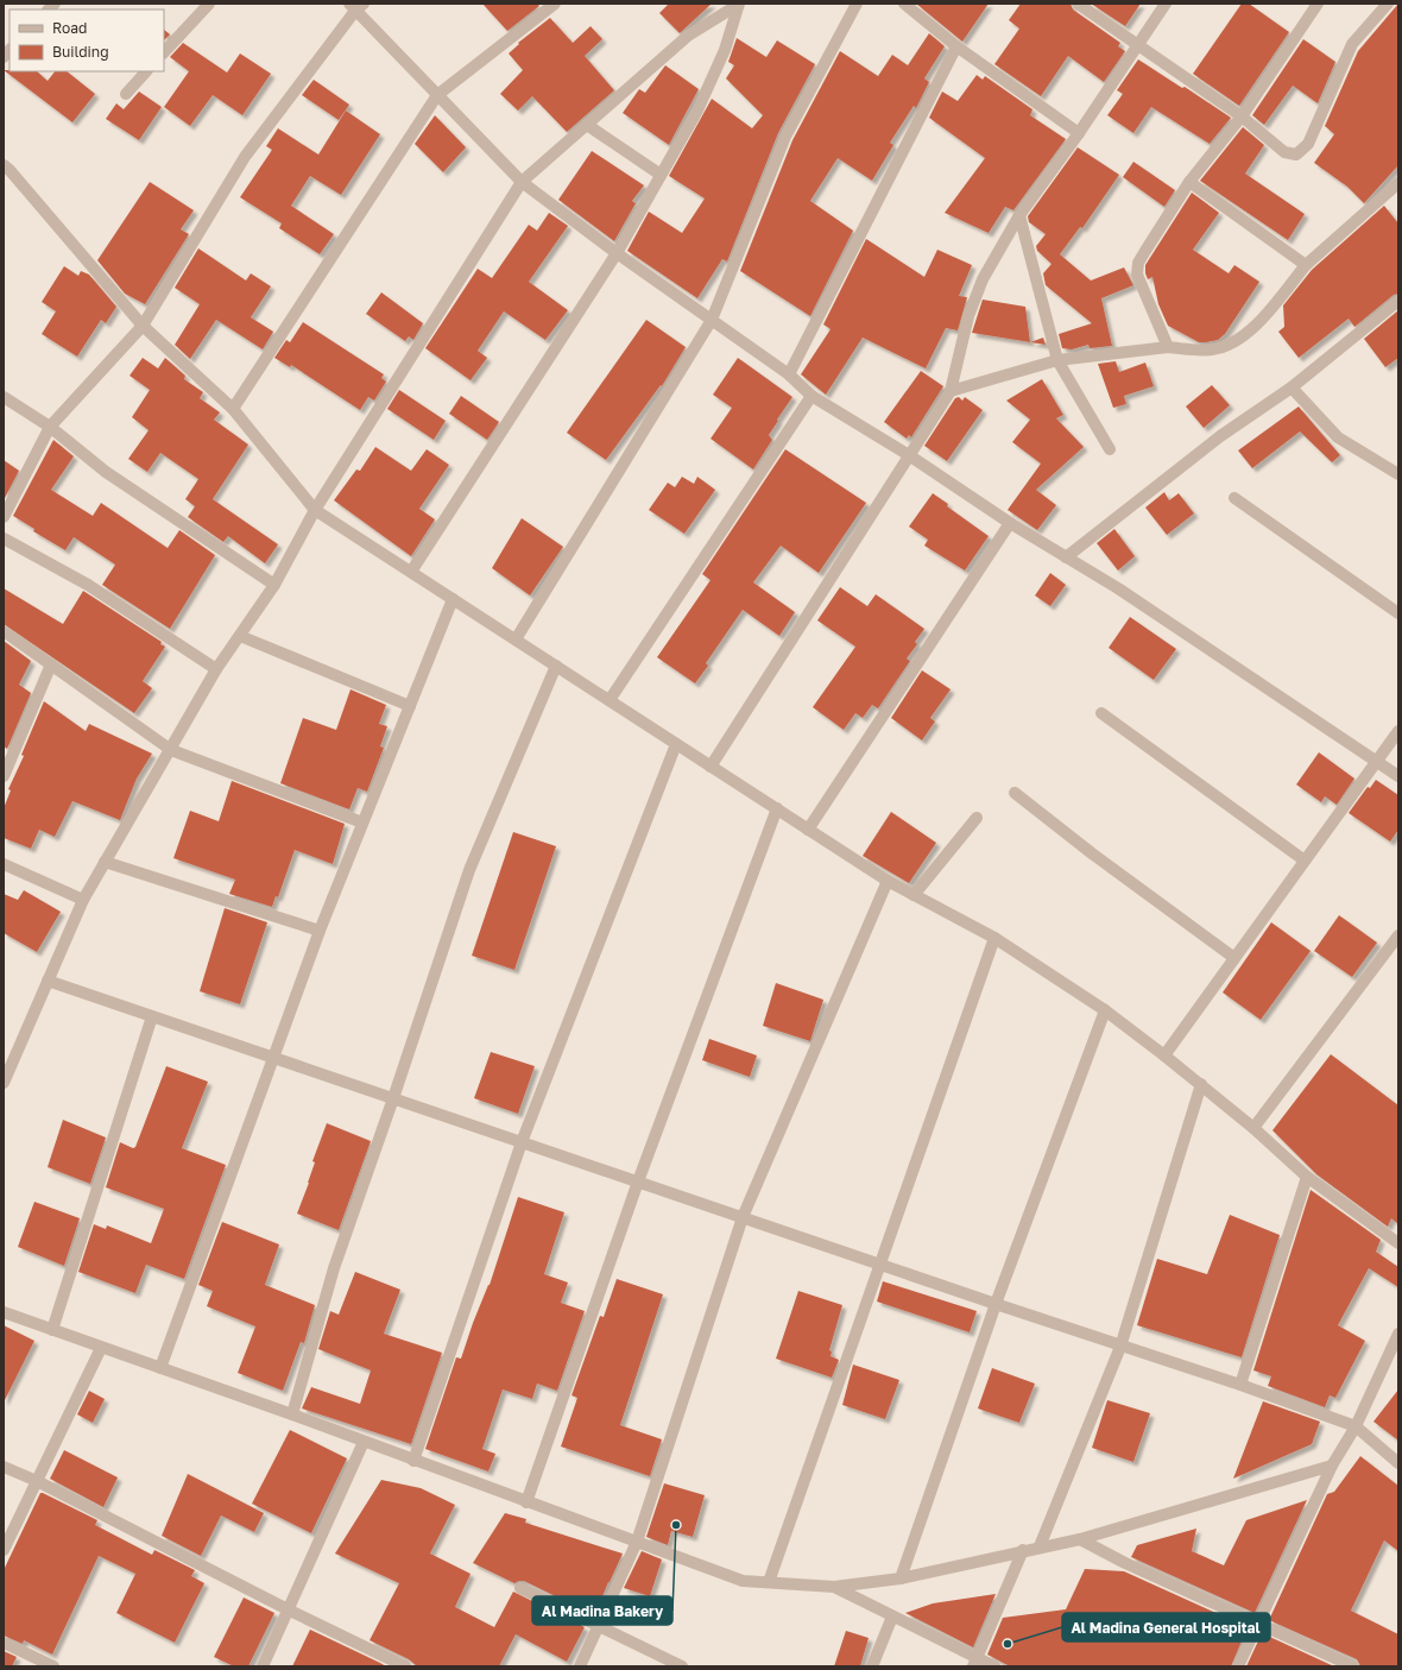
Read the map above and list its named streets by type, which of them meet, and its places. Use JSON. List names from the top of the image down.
{
  "places": ["Al Madina Bakery", "Al Madina General Hospital"],
  "legend": ["Road", "Building"]
}
